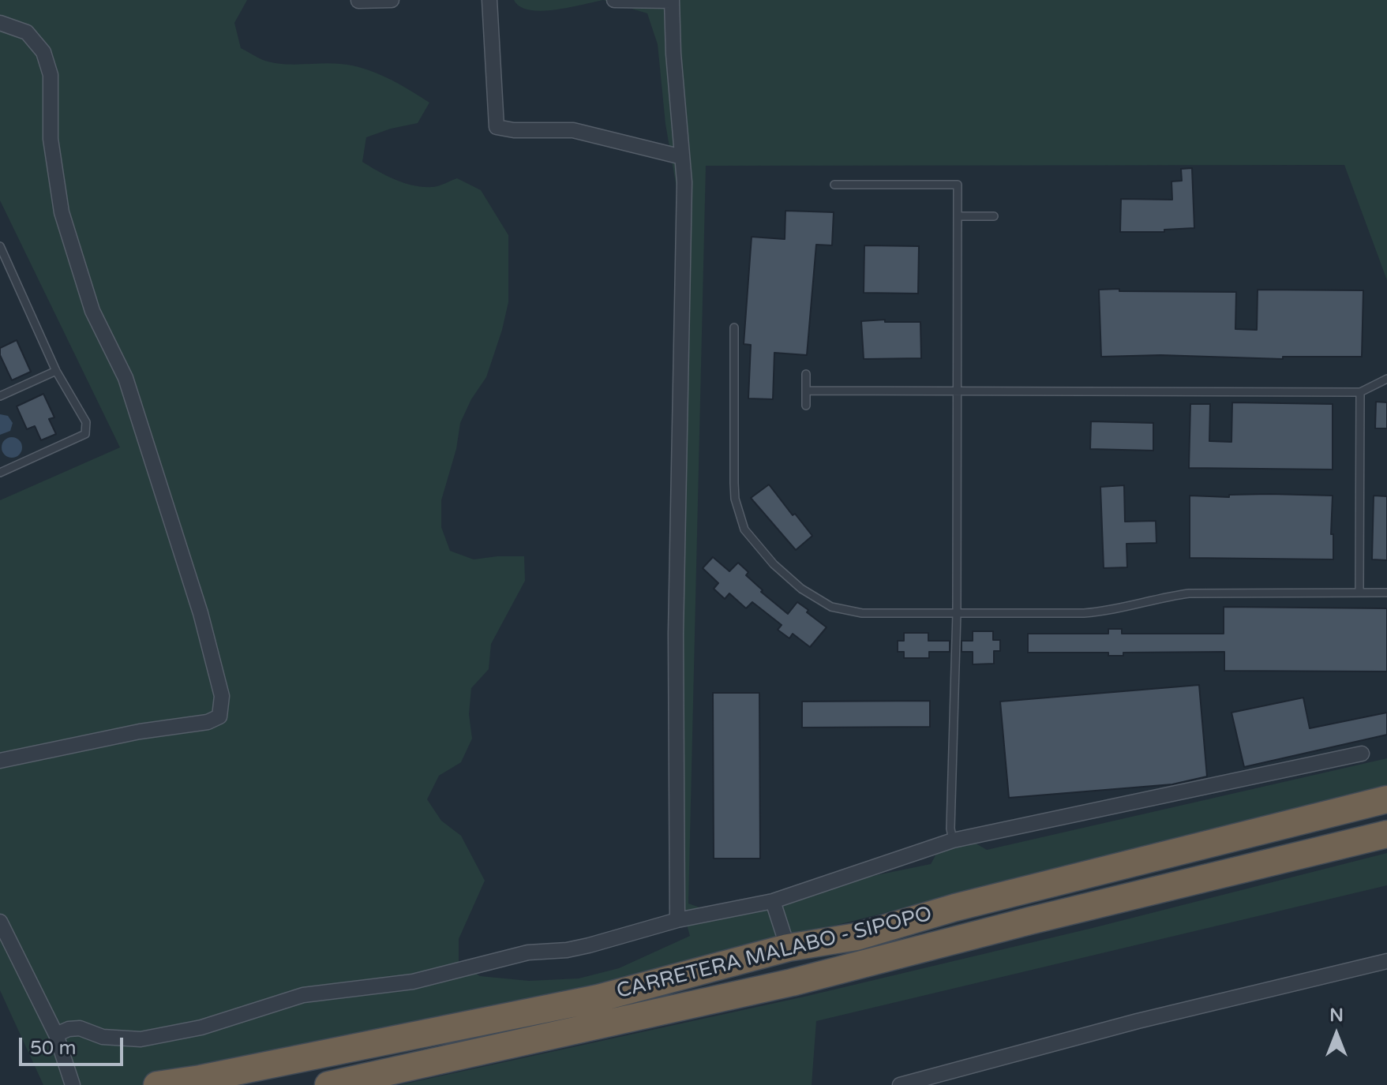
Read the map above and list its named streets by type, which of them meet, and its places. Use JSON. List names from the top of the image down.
{
  "streets": {
    "highway": ["CARRETERA MALABO - SIPOPO"]
  },
  "scale_bar": "50 m",
  "north": "top"
}
